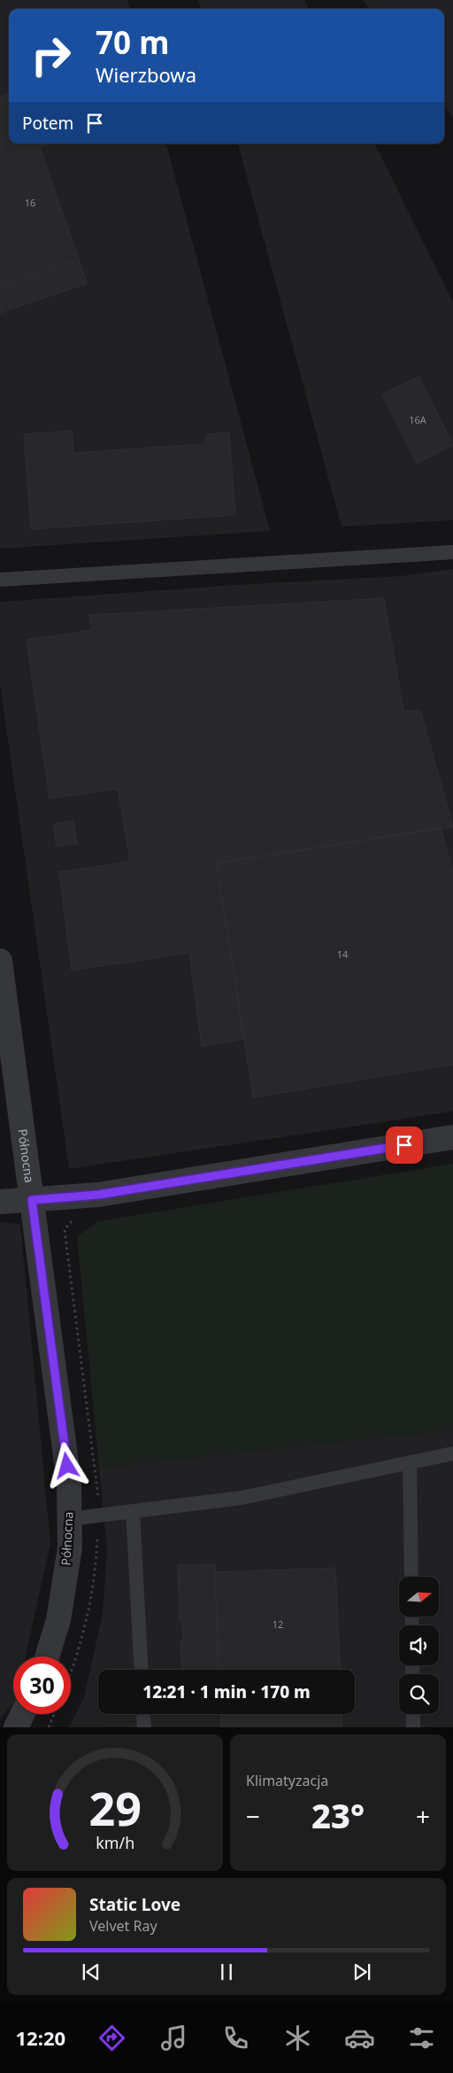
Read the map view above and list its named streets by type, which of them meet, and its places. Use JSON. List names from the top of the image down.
{
  "streets": {
    "street": ["Północna"]
  },
  "house_numbers": [
    "16",
    "16A",
    "14",
    "12"
  ],
  "north": "right",
  "page": {
    "turn": ["70 m", "Wierzbowa"],
    "then": "Potem",
    "limit": "30",
    "trip": "12:21 · 1 min · 170 m",
    "tile": "Klimatyzacja",
    "heat": ["−", "23°", "+"],
    "song": ["Static Love", "Velvet Ray"],
    "tabs": "12:20",
    "gauge": ["29", "km/h"]
  }
}
